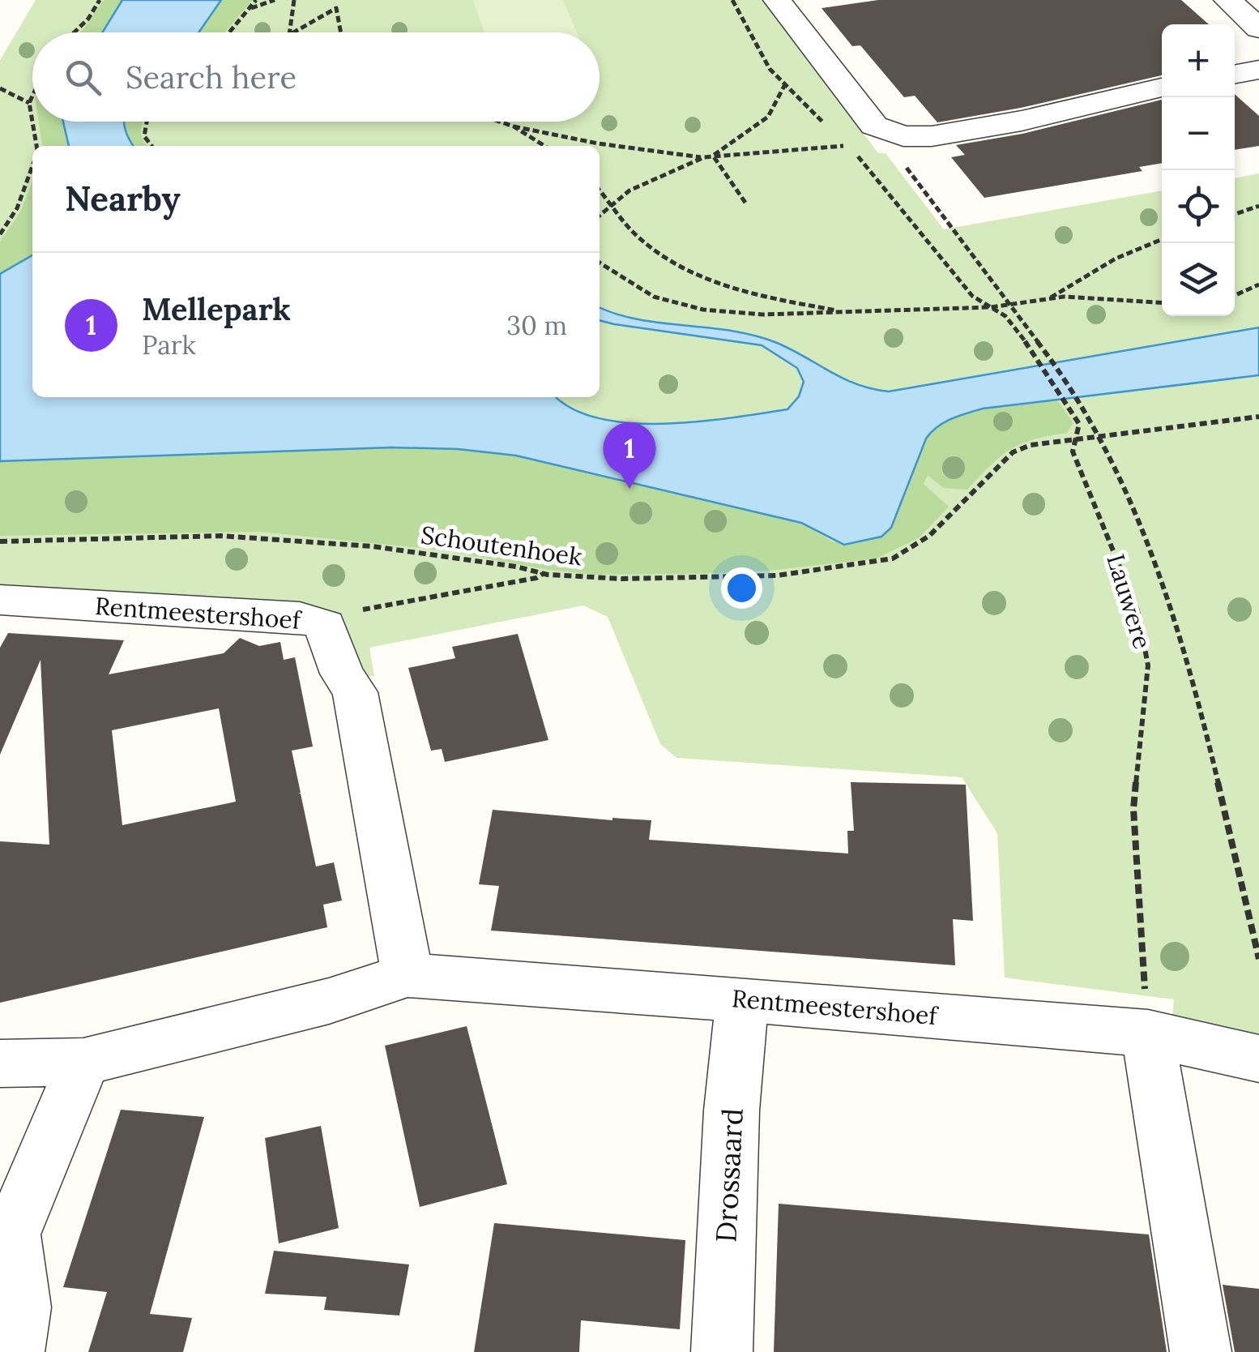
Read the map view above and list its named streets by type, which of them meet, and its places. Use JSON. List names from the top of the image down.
{
  "streets": {
    "street": ["Rentmeestershoef", "Drossaard"],
    "path": ["Schoutenhoek", "Lauwere"]
  },
  "crossings": [
    ["Schoutenhoek", "Lauwere"],
    ["Lauwere", "Rentmeestershoef"],
    ["Rentmeestershoef", "Drossaard"]
  ],
  "page": {
    "map_buttons": ["+", "−"],
    "search": "Search here",
    "heading": "Nearby",
    "list": [
      {
        "mark": "1",
        "name": "Mellepark",
        "note": "Park",
        "value": "30 m"
      }
    ],
    "pins": "1"
  }
}
